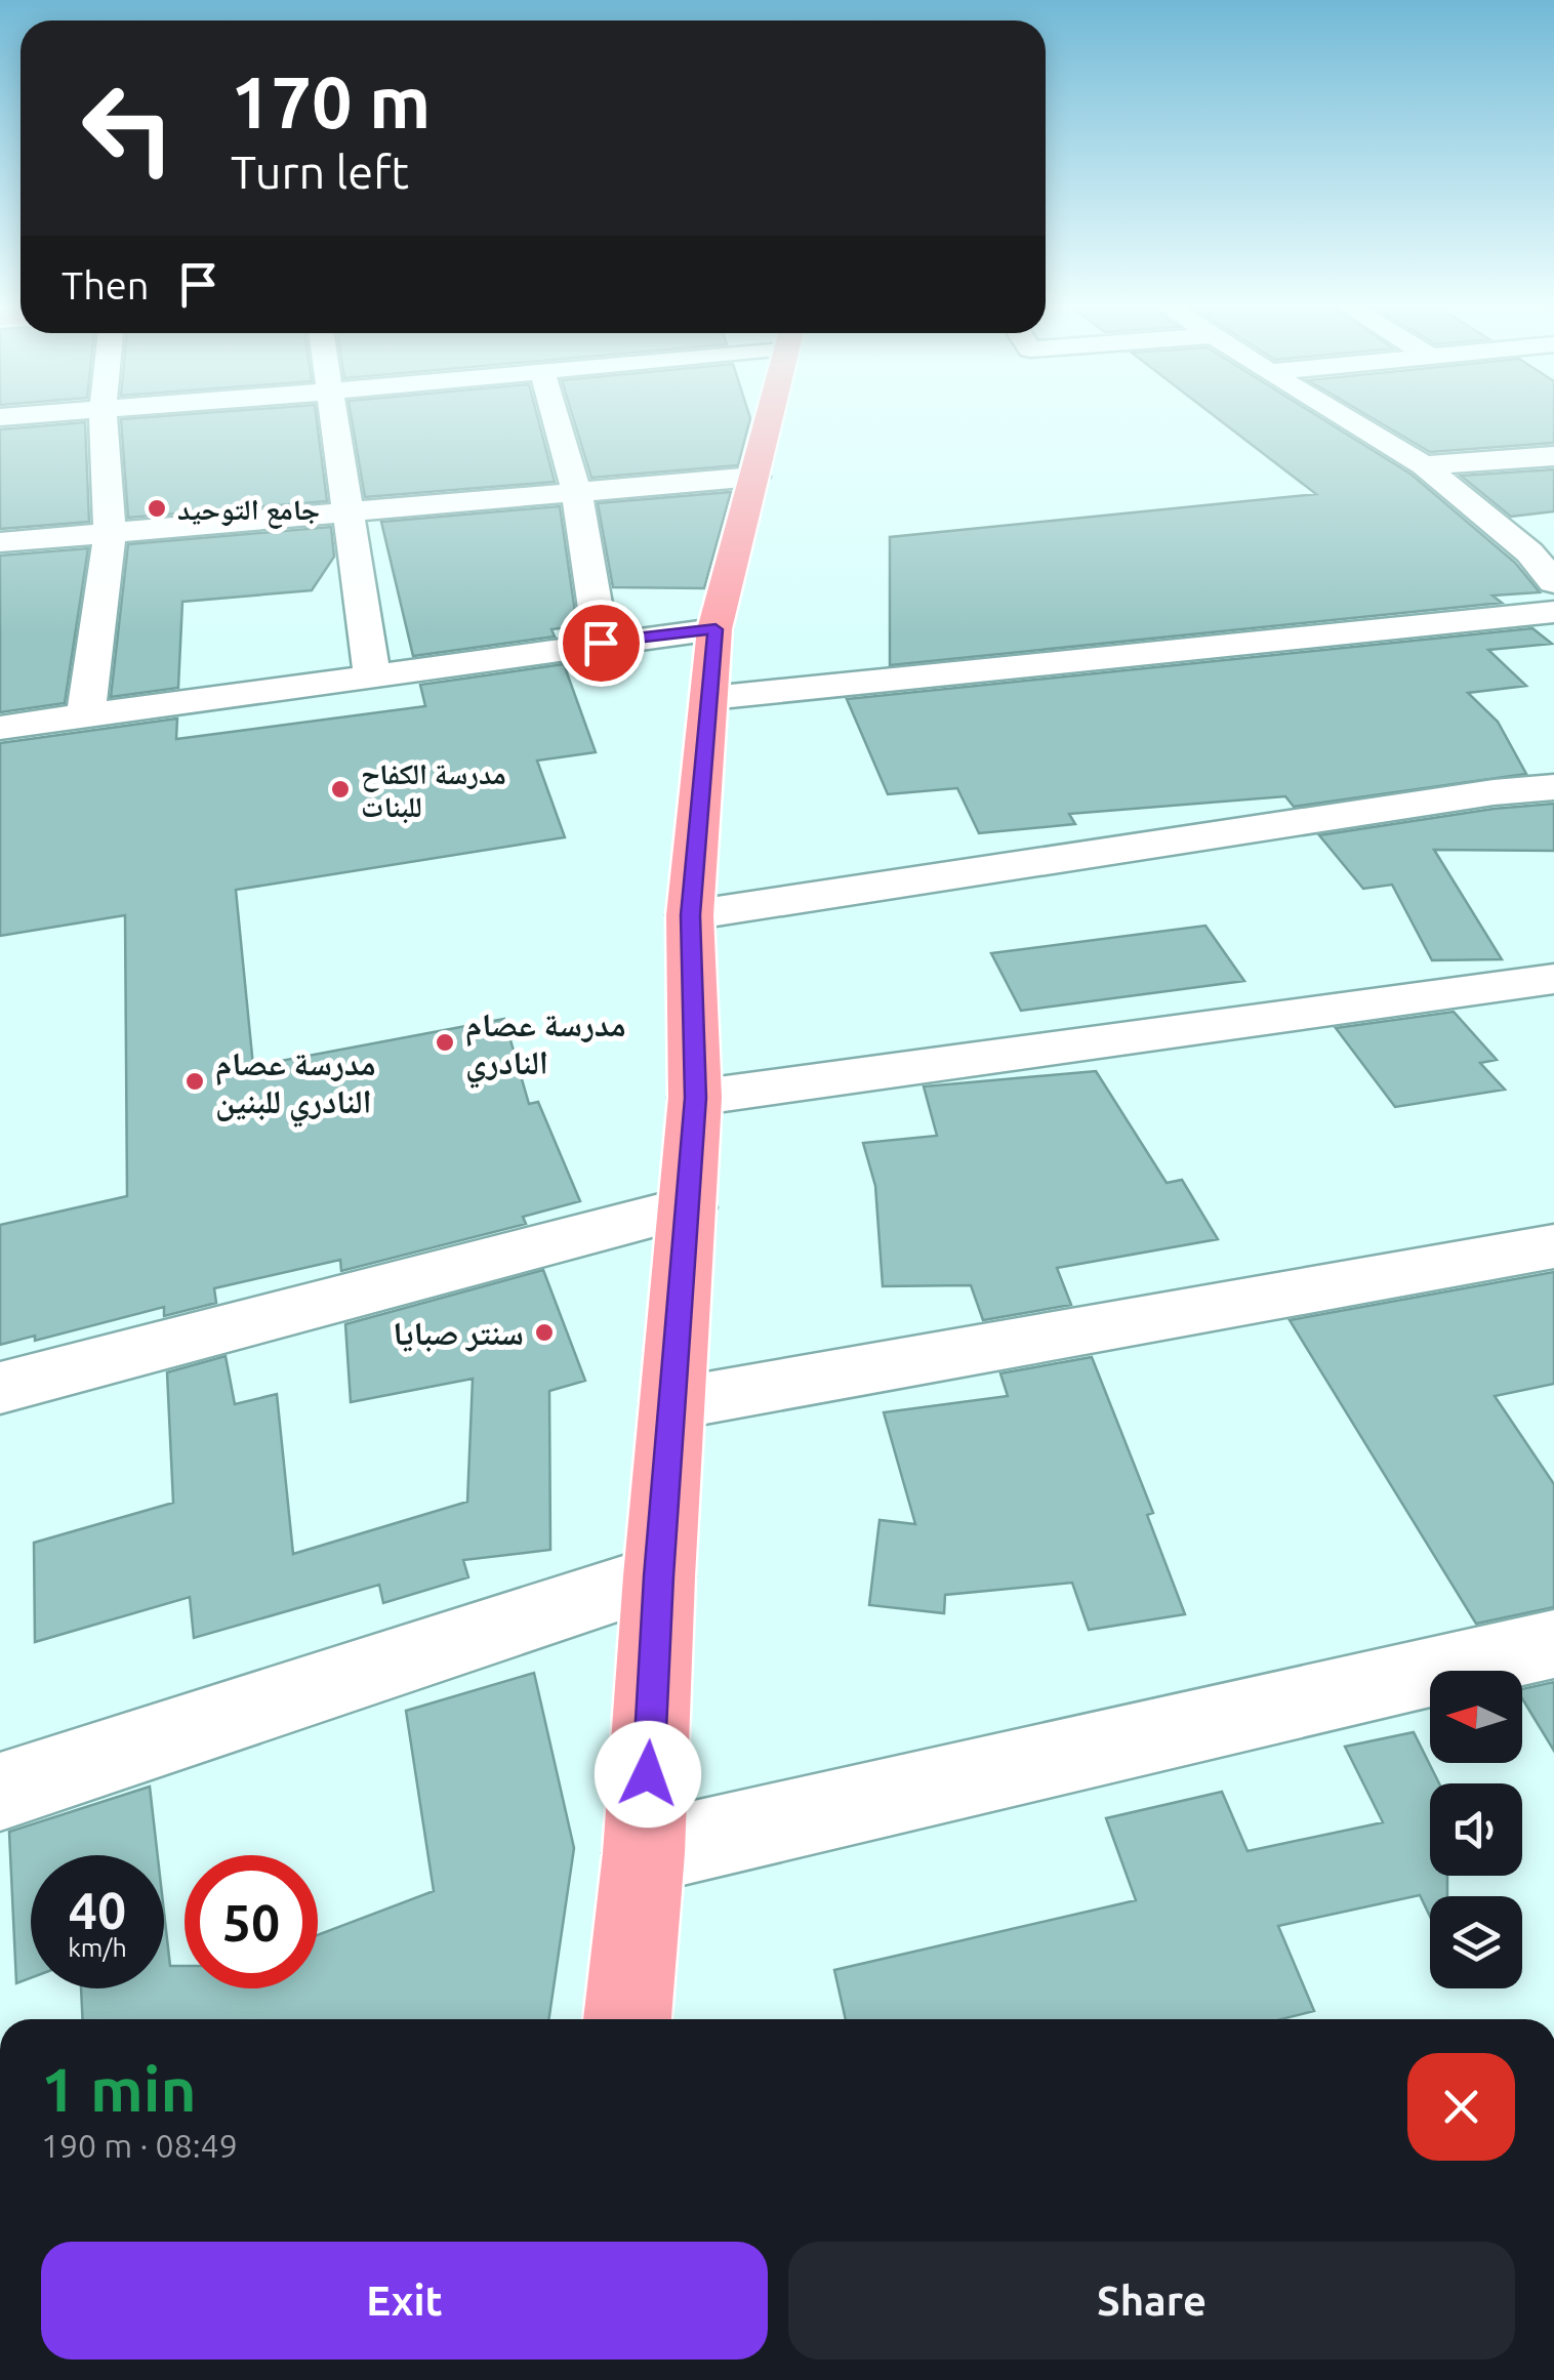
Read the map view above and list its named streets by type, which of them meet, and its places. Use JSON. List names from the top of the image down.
{
  "places": [
    "جامع التوحيد",
    "مدرسة الكفاح للبنات",
    "مدرسة عصام النادري",
    "مدرسة عصام النادري للبنين",
    "سنتر صبايا"
  ],
  "north": "left",
  "page": {
    "turn": ["170 m", "Turn left"],
    "then": "Then",
    "speed": "40 km/h",
    "limit": "50",
    "heading": ["1 min", "190 m · 08:49"],
    "buttons": ["Exit", "Share"]
  }
}
